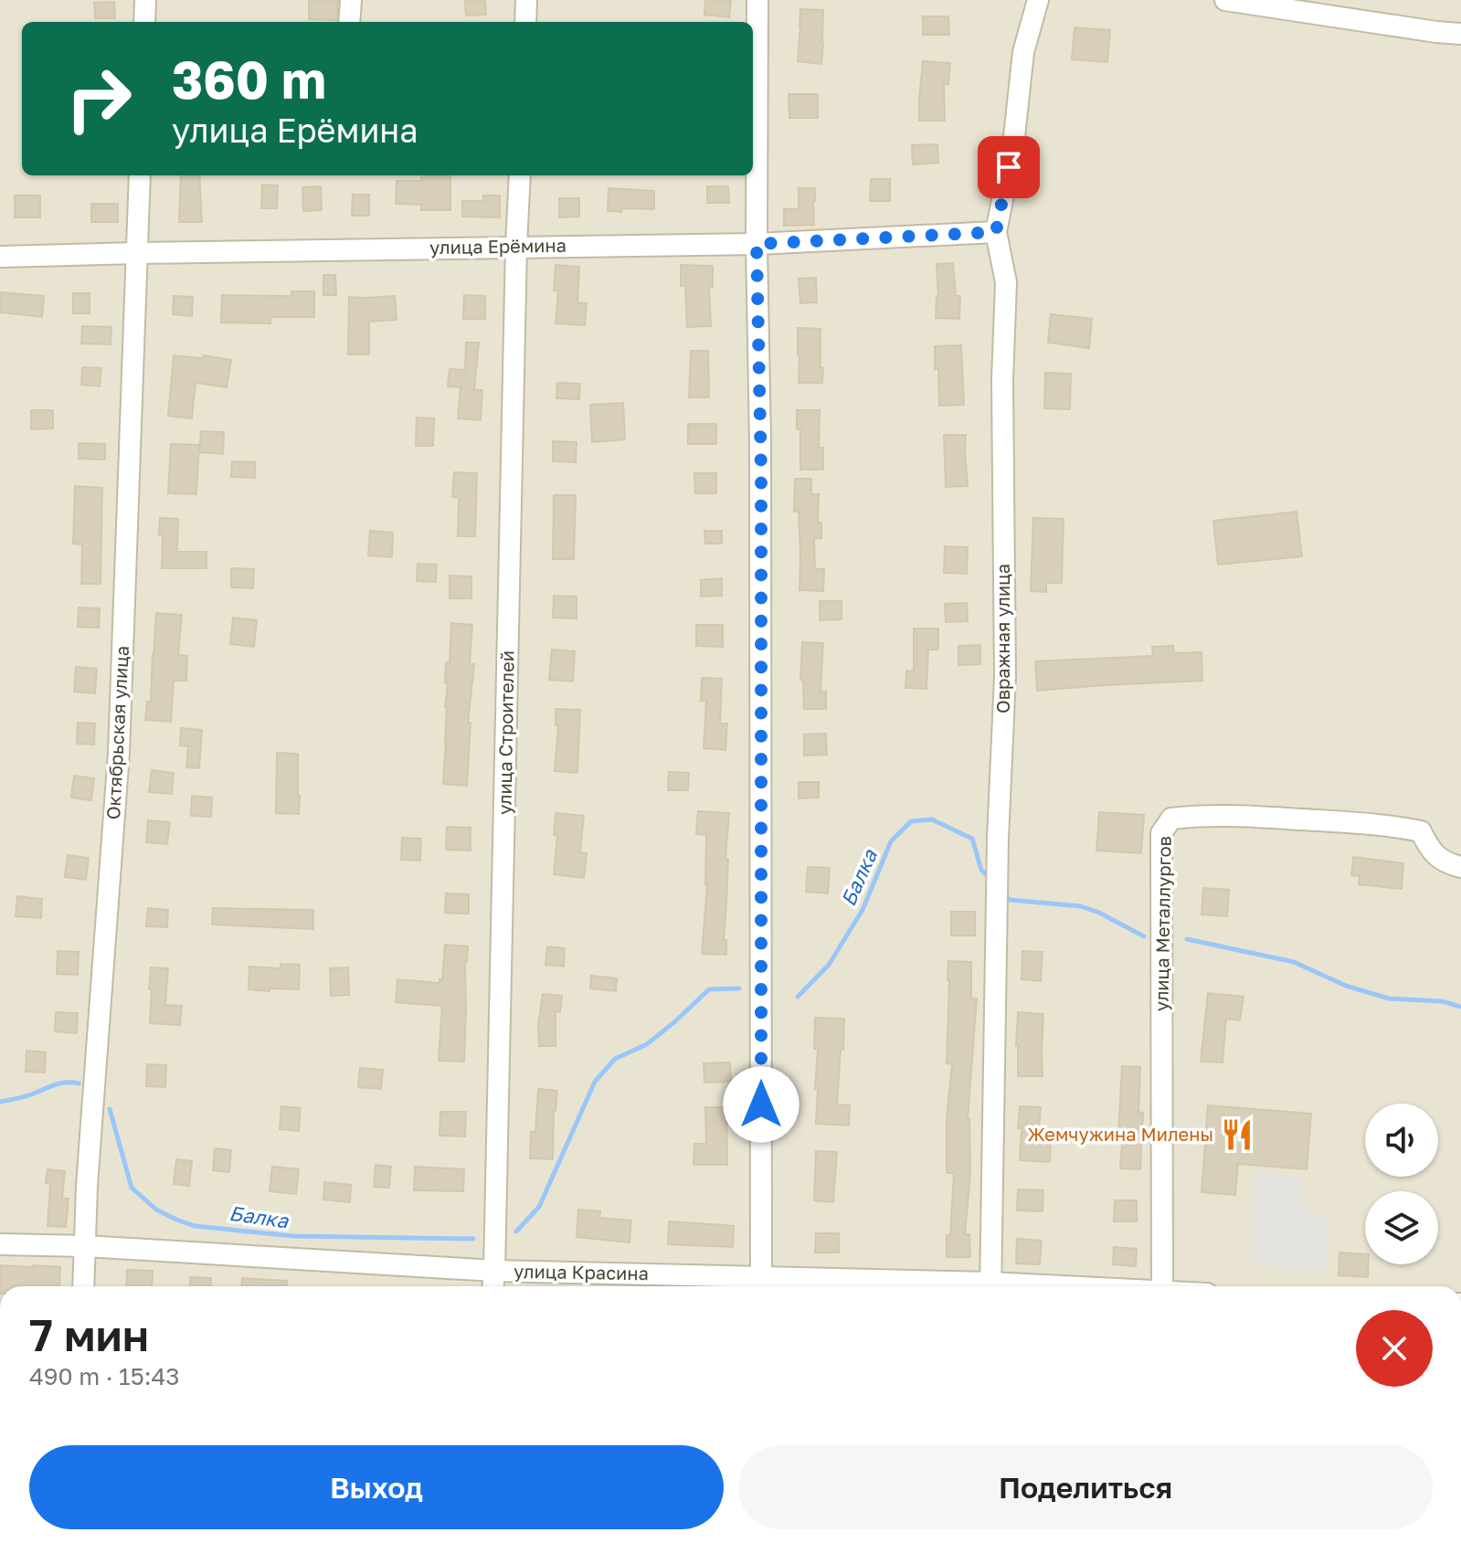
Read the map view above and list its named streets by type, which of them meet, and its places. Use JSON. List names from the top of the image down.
{
  "streets": {
    "street": [
      "улица Ерёмина",
      "Овражная улица",
      "Октябрьская улица",
      "улица Строителей",
      "улица Металлургов",
      "улица Красина"
    ]
  },
  "crossings": [
    ["улица Ерёмина", "Овражная улица"],
    ["улица Ерёмина", "Октябрьская улица"],
    ["улица Ерёмина", "улица Строителей"],
    ["Октябрьская улица", "улица Красина"],
    ["улица Строителей", "улица Красина"]
  ],
  "water": ["Балка"],
  "places": {
    "restaurant": ["Жемчужина Милены"]
  },
  "page": {
    "turn": ["360 m", "улица Ерёмина"],
    "heading": ["7 мин", "490 m · 15:43"],
    "buttons": ["Выход", "Поделиться"]
  }
}
